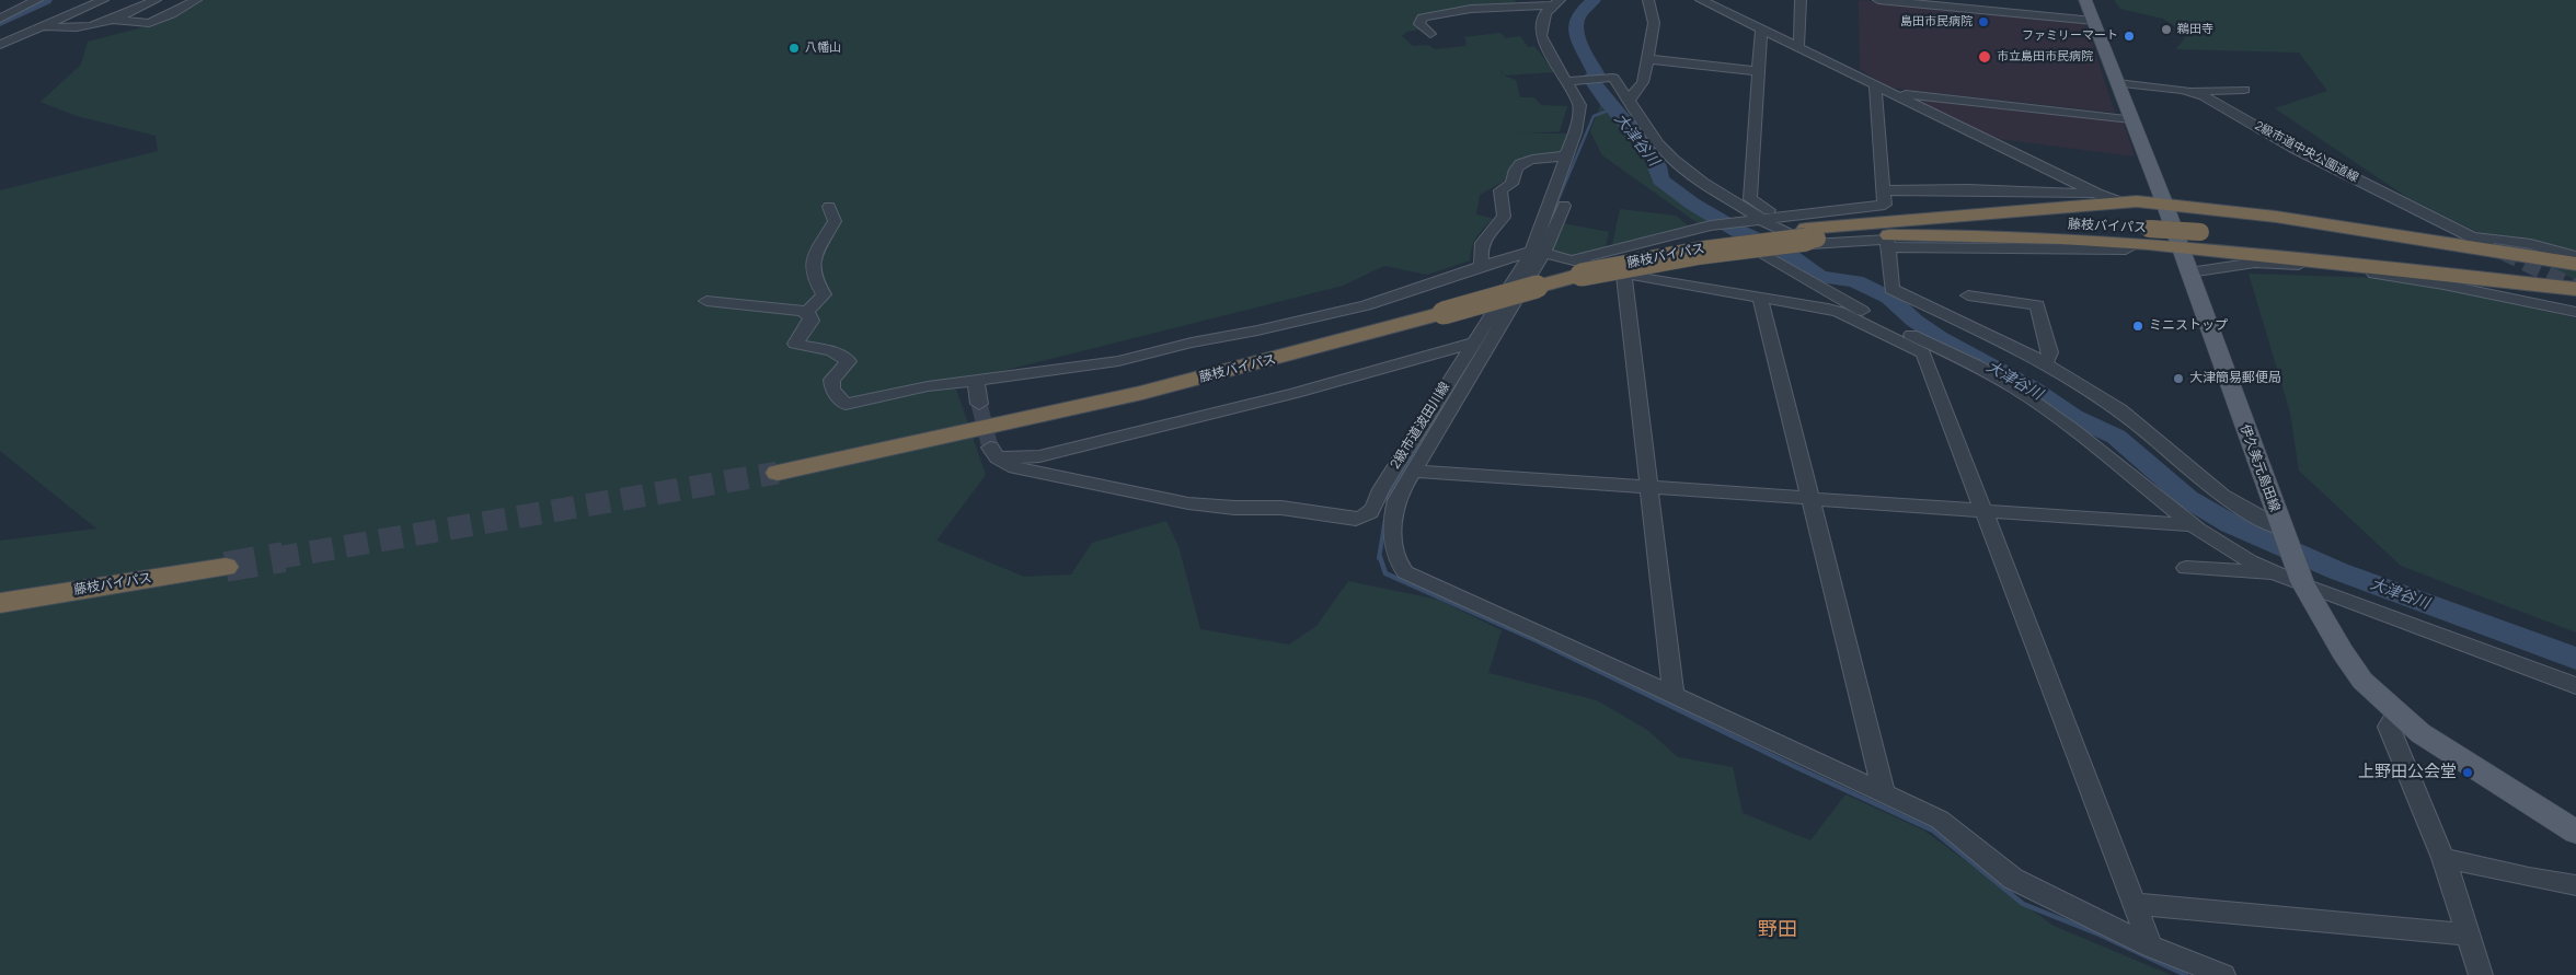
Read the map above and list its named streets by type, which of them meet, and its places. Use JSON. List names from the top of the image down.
{
  "streets": {
    "highway": ["藤枝バイパス"],
    "main road": ["伊久美元島田線"],
    "street": ["2級市道中央公園道線", "2級市道波田川線"]
  },
  "crossings": [
    ["2級市道中央公園道線", "伊久美元島田線"]
  ],
  "districts": ["野田"],
  "water": ["大津谷川"],
  "places": [
    "島田市民病院",
    "鵜田寺",
    "ファミリーマート",
    "八幡山",
    "市立島田市民病院",
    "ミニストップ",
    "大津簡易郵便局",
    "上野田公会堂"
  ]
}
